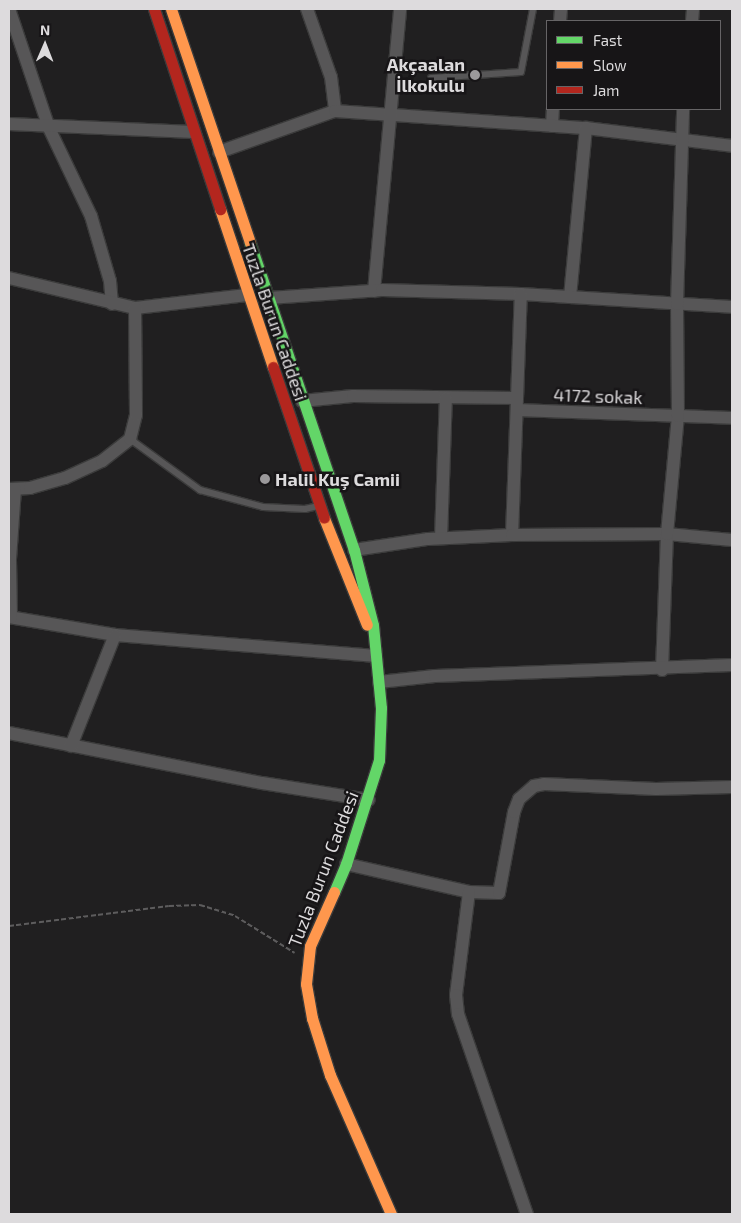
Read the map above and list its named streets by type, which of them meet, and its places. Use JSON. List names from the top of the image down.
{
  "streets": {
    "main road": ["Tuzla Burun Caddesi"],
    "street": ["4172 sokak"]
  },
  "crossings": [
    ["Tuzla Burun Caddesi", "4172 sokak"]
  ],
  "places": ["Akçaalan İlkokulu", "Halil Kuş Camii"],
  "legend": ["Fast", "Slow", "Jam"],
  "north": "top"
}
